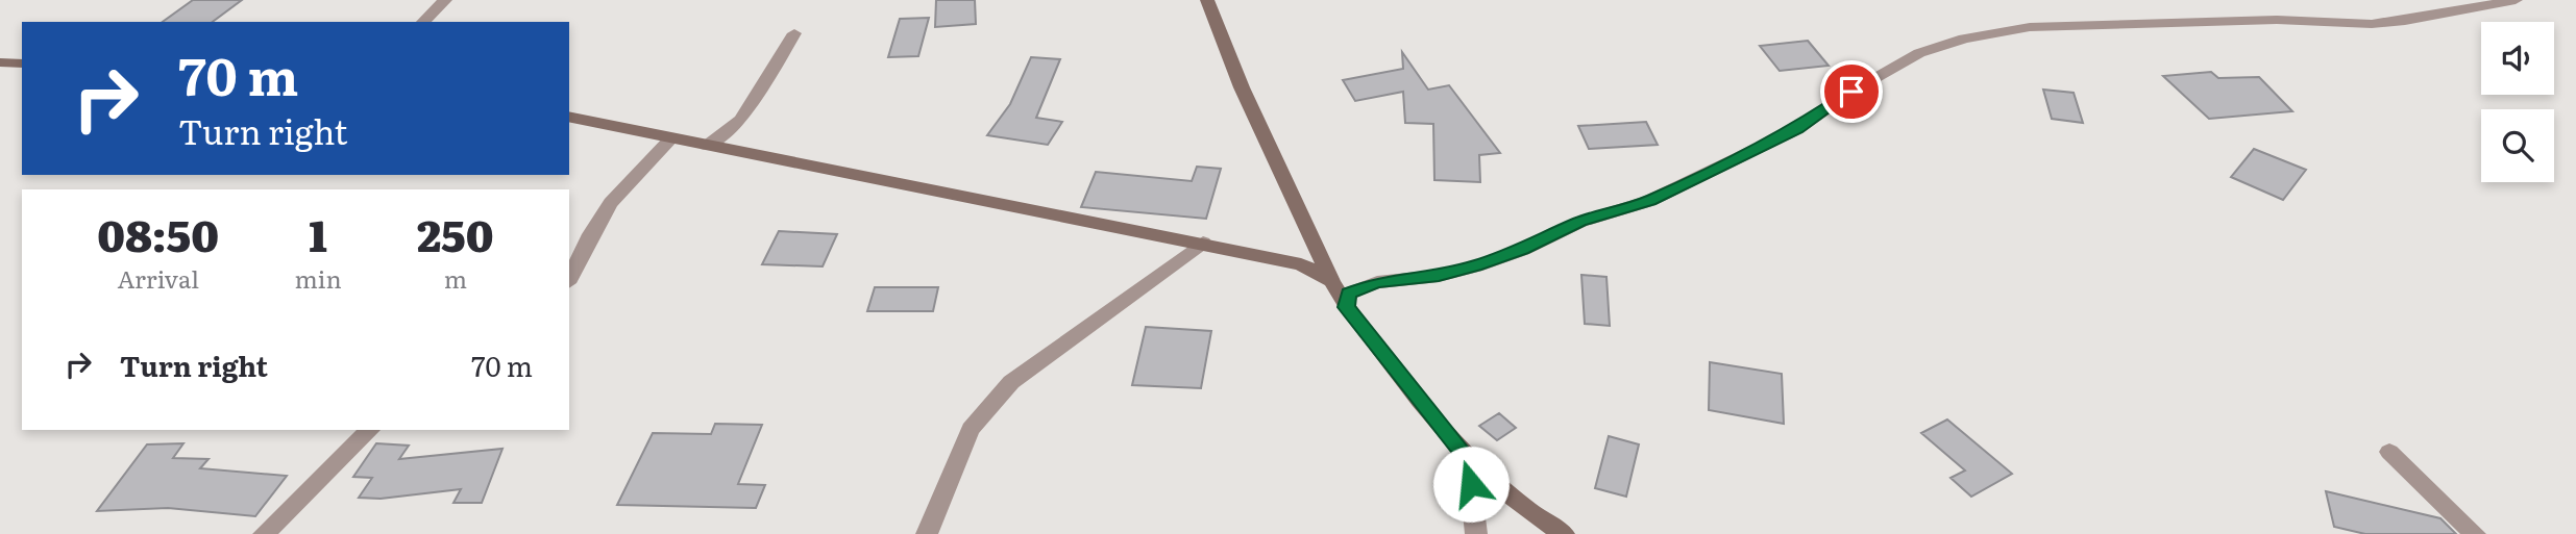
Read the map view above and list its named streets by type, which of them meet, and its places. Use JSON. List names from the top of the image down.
{
  "page": {
    "turn": ["70 m", "Turn right"],
    "eta": [
      "08:50",
      "Arrival",
      "1",
      "min",
      "250",
      "m"
    ],
    "list": [
      {
        "name": "Turn right",
        "value": "70 m"
      }
    ]
  }
}
